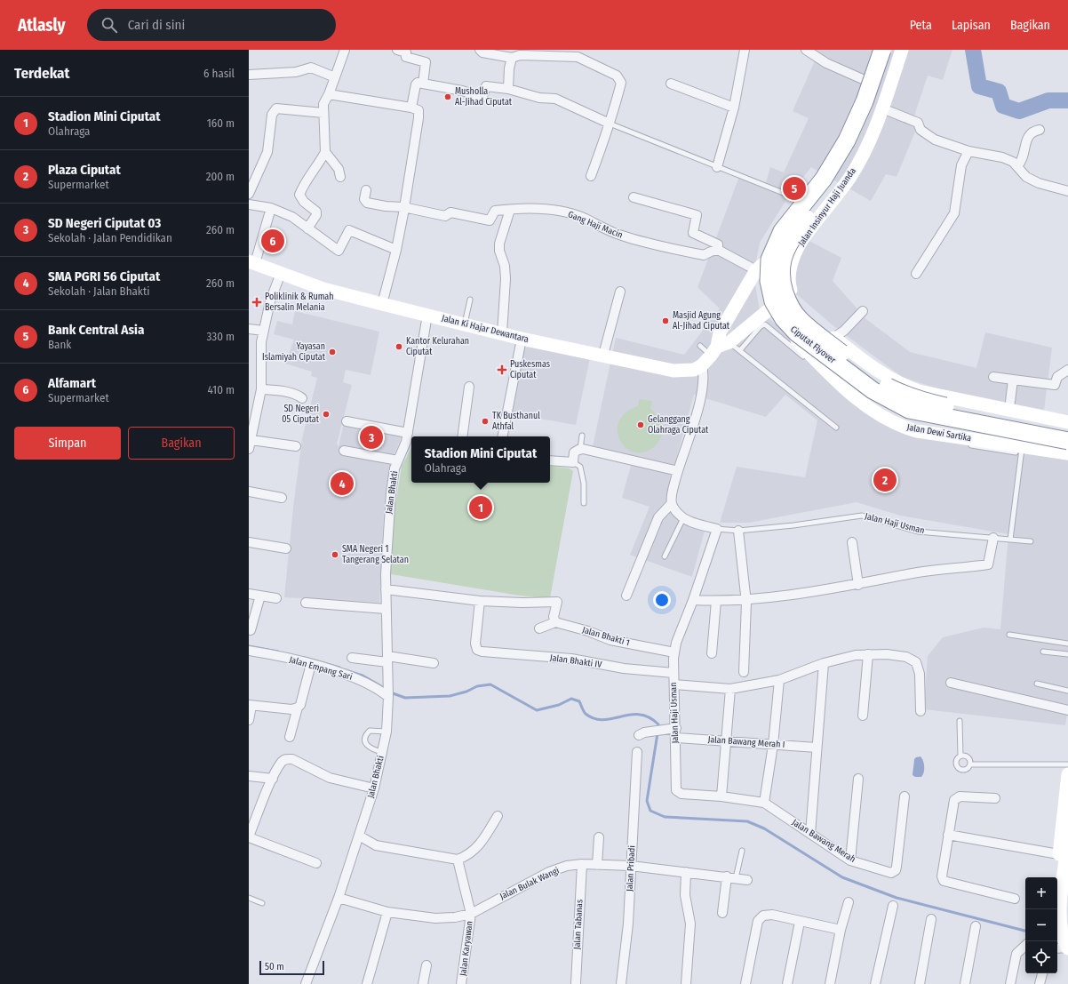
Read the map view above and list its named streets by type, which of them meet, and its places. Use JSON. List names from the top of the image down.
{
  "streets": {
    "highway": ["Ciputat Flyover"],
    "main road": ["Jalan Insinyur Haji Juanda", "Jalan Ki Hajar Dewantara", "Jalan Dewi Sartika"],
    "street": [
      "Gang Haji Macin",
      "Jalan Bhakti",
      "Jalan Haji Usman",
      "Jalan Bhakti 1",
      "Jalan Bhakti IV",
      "Jalan Empang Sari",
      "Jalan Bawang Merah I",
      "Jalan Bawang Merah",
      "Jalan Pribadi",
      "Jalan Bulak Wangi",
      "Jalan Tabanas",
      "Jalan Karyawan"
    ]
  },
  "crossings": [
    ["Jalan Ki Hajar Dewantara", "Jalan Bhakti"],
    ["Jalan Bhakti", "Jalan Empang Sari"],
    ["Jalan Bhakti", "Jalan Bulak Wangi"],
    ["Jalan Haji Usman", "Jalan Bhakti 1"],
    ["Jalan Haji Usman", "Jalan Bhakti IV"],
    ["Jalan Haji Usman", "Jalan Bawang Merah I"],
    ["Jalan Haji Usman", "Jalan Bawang Merah"],
    ["Jalan Pribadi", "Jalan Bulak Wangi"],
    ["Jalan Bulak Wangi", "Jalan Tabanas"],
    ["Jalan Bulak Wangi", "Jalan Karyawan"]
  ],
  "places": {
    "other": [
      "Musholla Al-Jihad Ciputat",
      "Masjid Agung Al-Jihad Ciputat",
      "Kantor Kelurahan Ciputat",
      "Yayasan Islamiyah Ciputat",
      "SD Negeri 05 Ciputat",
      "TK Busthanul Athfal",
      "Gelanggang Olahraga Ciputat",
      "SMA Negeri 1 Tangerang Selatan"
    ],
    "health": ["Poliklinik & Rumah Bersalin Melania", "Puskesmas Ciputat"]
  },
  "scale_bar": "50 m",
  "page": {
    "header": "Atlasly",
    "search": "Cari di sini",
    "nav": ["Peta", "Lapisan", "Bagikan"],
    "heading": ["Terdekat", "6 hasil"],
    "list": [
      {
        "mark": "1",
        "name": "Stadion Mini Ciputat",
        "note": "Olahraga",
        "value": "160 m"
      },
      {
        "mark": "2",
        "name": "Plaza Ciputat",
        "note": "Supermarket",
        "value": "200 m"
      },
      {
        "mark": "3",
        "name": "SD Negeri Ciputat 03",
        "note": "Sekolah · Jalan Pendidikan",
        "value": "260 m"
      },
      {
        "mark": "4",
        "name": "SMA PGRI 56 Ciputat",
        "note": "Sekolah · Jalan Bhakti",
        "value": "260 m"
      },
      {
        "mark": "5",
        "name": "Bank Central Asia",
        "note": "Bank",
        "value": "330 m"
      },
      {
        "mark": "6",
        "name": "Alfamart",
        "note": "Supermarket",
        "value": "410 m"
      }
    ],
    "pins": [
      "5",
      "6",
      "3",
      "2",
      "4",
      "1"
    ],
    "buttons": ["Simpan", "Bagikan"],
    "popup": ["Stadion Mini Ciputat", "Olahraga"],
    "map_buttons": ["+", "−"],
    "scale": "50 m"
  }
}
